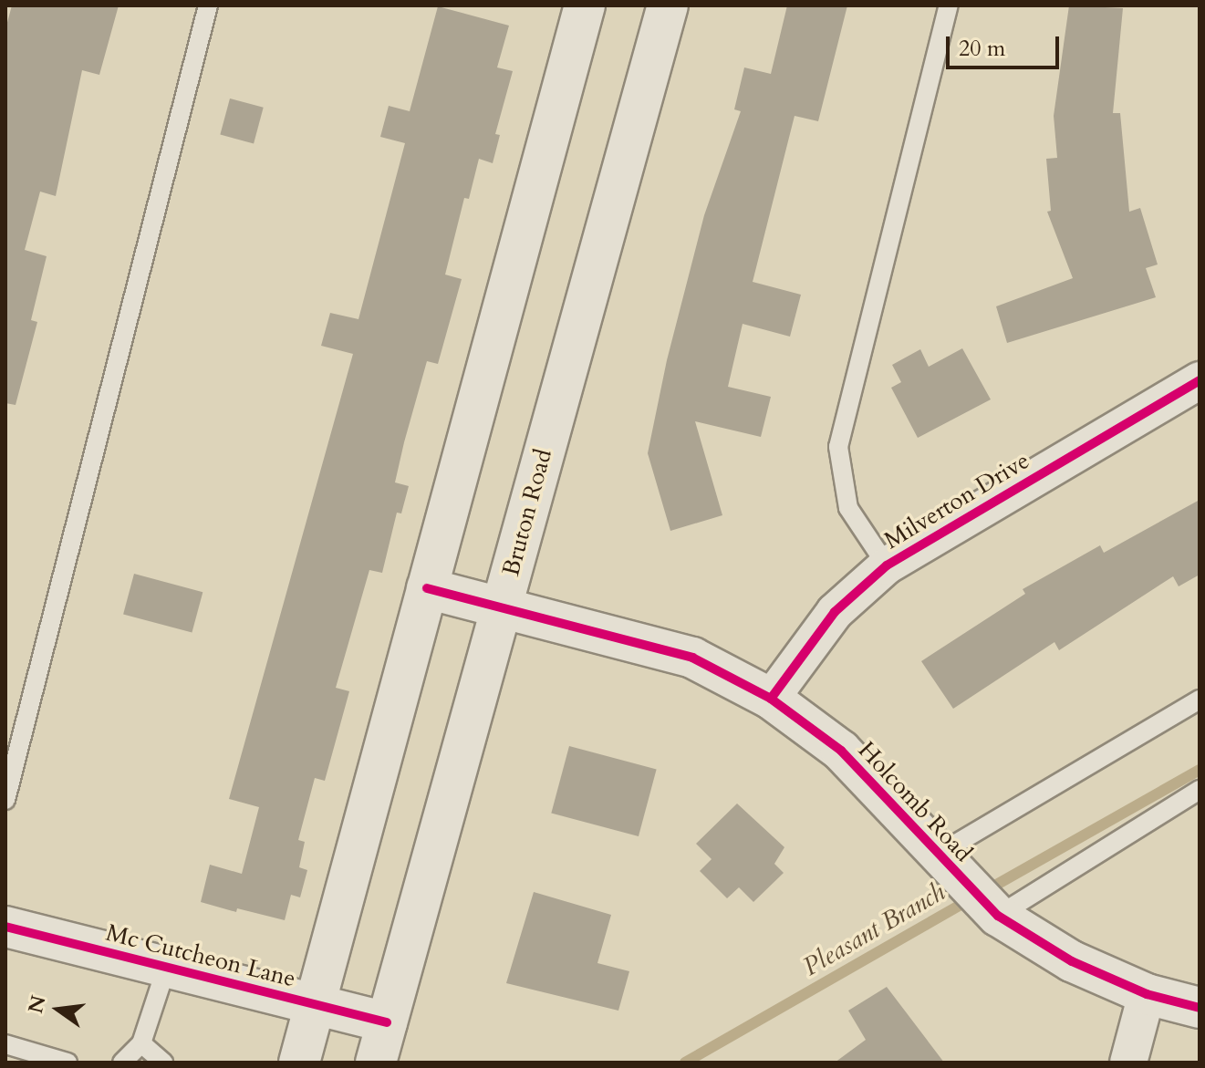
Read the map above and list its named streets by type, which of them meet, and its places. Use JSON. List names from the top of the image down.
{
  "streets": {
    "main road": ["Bruton Road", "Holcomb Road", "Mc Cutcheon Lane"],
    "street": ["Milverton Drive"]
  },
  "crossings": [
    ["Milverton Drive", "Holcomb Road"],
    ["Bruton Road", "Holcomb Road"],
    ["Bruton Road", "Mc Cutcheon Lane"]
  ],
  "water": ["Pleasant Branch"],
  "scale_bar": "20 m",
  "north": "left"
}
